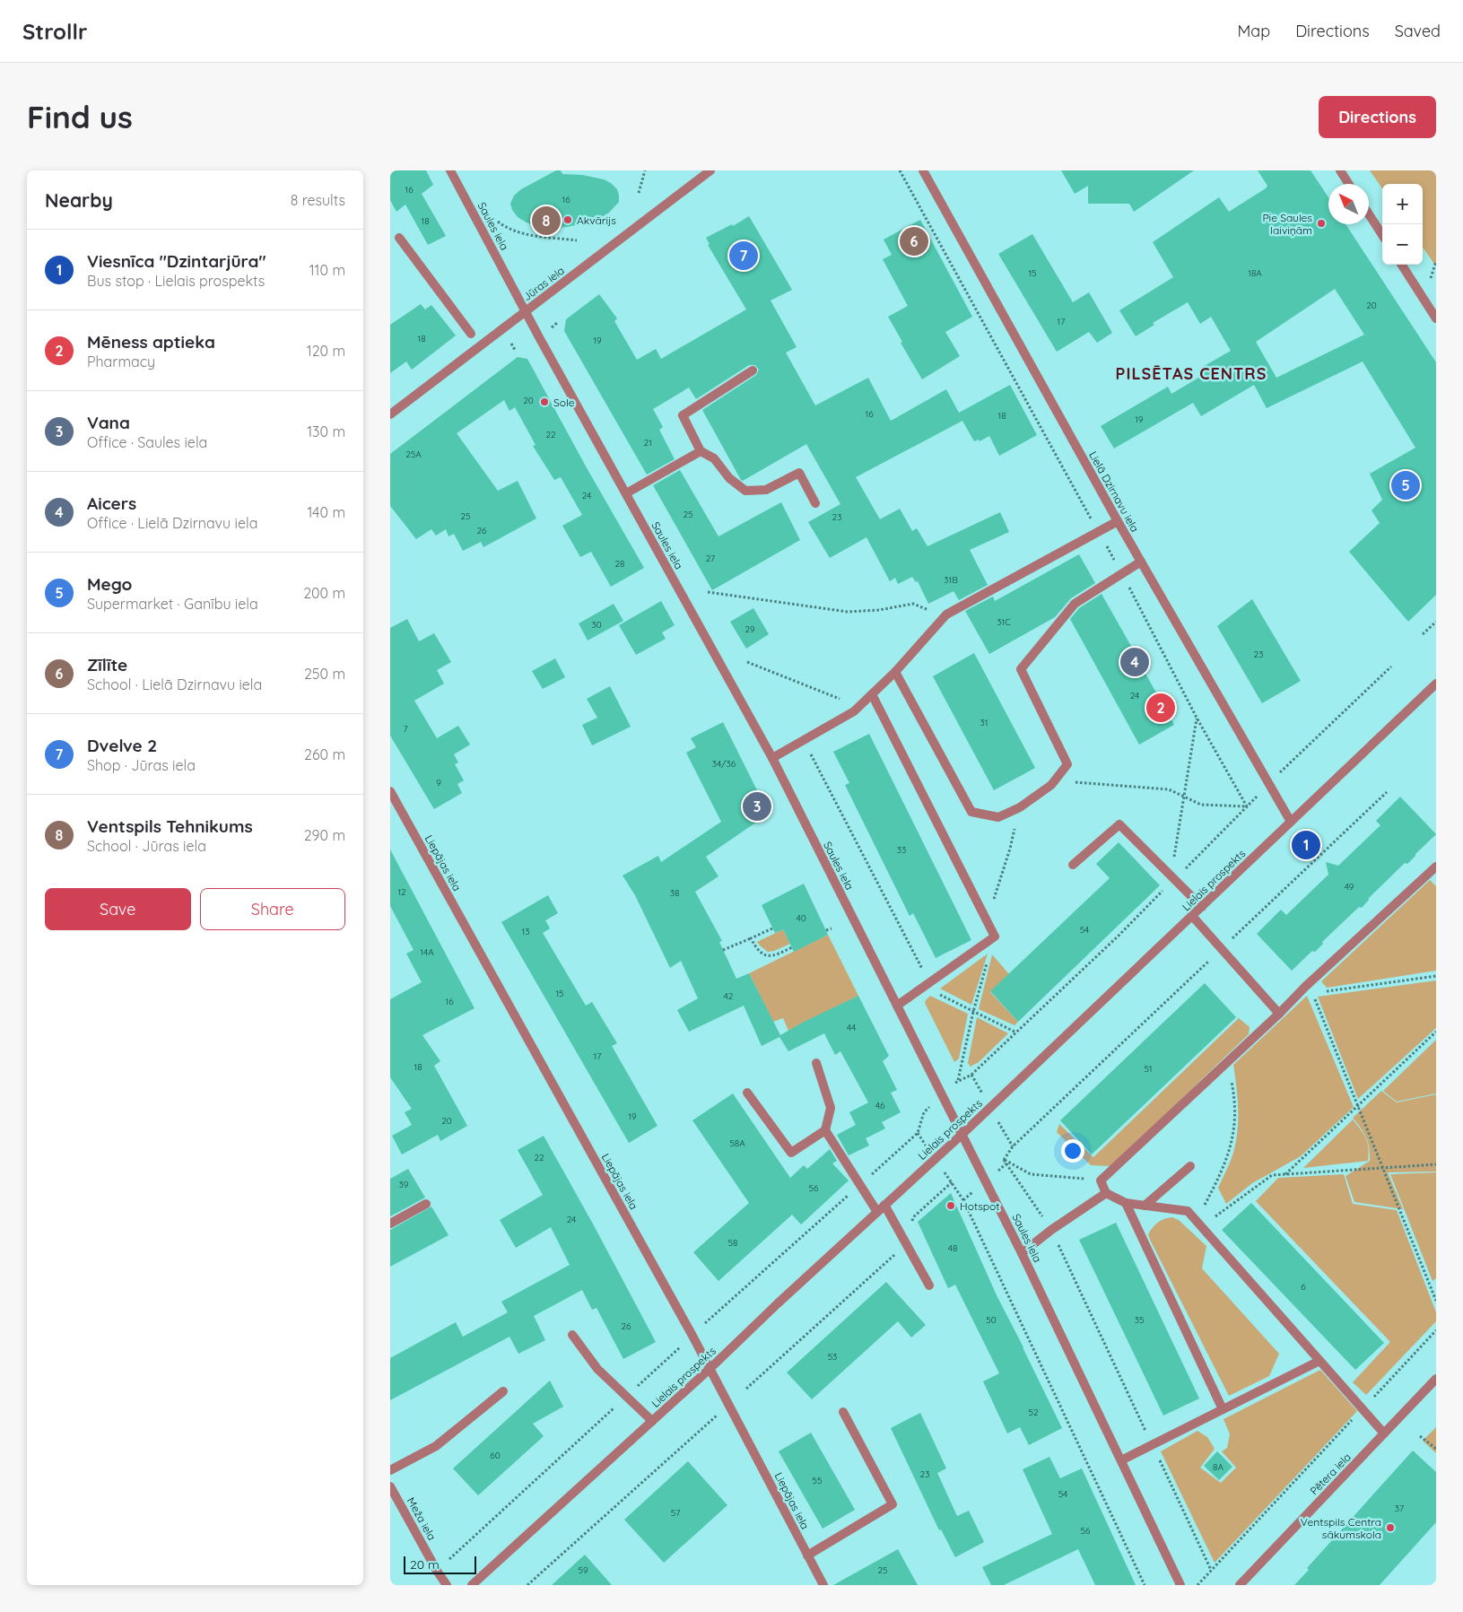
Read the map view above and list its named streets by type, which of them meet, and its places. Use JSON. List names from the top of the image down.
{
  "streets": {
    "street": [
      "Saules iela",
      "Jūras iela",
      "Lielā Dzirnavu iela",
      "Liepājas iela",
      "Lielais prospekts",
      "Pētera iela",
      "Meža iela"
    ]
  },
  "crossings": [
    ["Saules iela", "Jūras iela"],
    ["Saules iela", "Lielais prospekts"],
    ["Lielā Dzirnavu iela", "Lielais prospekts"],
    ["Liepājas iela", "Lielais prospekts"]
  ],
  "districts": ["PILSĒTAS CENTRS"],
  "places": [
    "Akvārijs",
    "Pie Saules laiviņām",
    "Sole",
    "Hotspot",
    "Ventspils Centra sākumskola"
  ],
  "house_numbers": [
    "16",
    "16",
    "18",
    "15",
    "18A",
    "20",
    "17",
    "18",
    "19",
    "20",
    "16",
    "18",
    "19",
    "22",
    "21",
    "25A",
    "24",
    "25",
    "25",
    "23",
    "26",
    "27",
    "28",
    "31B",
    "31C",
    "30",
    "29",
    "23",
    "24",
    "31",
    "7",
    "34/36",
    "9",
    "33",
    "49",
    "12",
    "38",
    "40",
    "54",
    "13",
    "14A",
    "15",
    "42",
    "16",
    "44",
    "17",
    "18",
    "51",
    "46",
    "19",
    "20",
    "58A",
    "22",
    "39",
    "56",
    "24",
    "58",
    "48",
    "6",
    "50",
    "35",
    "26",
    "53",
    "52",
    "60",
    "8A",
    "23",
    "55",
    "54",
    "37",
    "57",
    "56",
    "59",
    "25"
  ],
  "scale_bar": "20 m",
  "north": "top left",
  "page": {
    "header": "Strollr",
    "nav": ["Map", "Directions", "Saved"],
    "buttons": [
      "Directions",
      ["Save", "Share"]
    ],
    "title": "Find us",
    "heading": ["Nearby", "8 results"],
    "map_buttons": ["+", "−"],
    "pins": [
      "8",
      "6",
      "7",
      "5",
      "4",
      "2",
      "3",
      "1"
    ],
    "list": [
      {
        "mark": "1",
        "name": "Viesnīca \"Dzintarjūra\"",
        "note": "Bus stop · Lielais prospekts",
        "value": "110 m"
      },
      {
        "mark": "2",
        "name": "Mēness aptieka",
        "note": "Pharmacy",
        "value": "120 m"
      },
      {
        "mark": "3",
        "name": "Vana",
        "note": "Office · Saules iela",
        "value": "130 m"
      },
      {
        "mark": "4",
        "name": "Aicers",
        "note": "Office · Lielā Dzirnavu iela",
        "value": "140 m"
      },
      {
        "mark": "5",
        "name": "Mego",
        "note": "Supermarket · Ganību iela",
        "value": "200 m"
      },
      {
        "mark": "6",
        "name": "Zīlīte",
        "note": "School · Lielā Dzirnavu iela",
        "value": "250 m"
      },
      {
        "mark": "7",
        "name": "Dvelve 2",
        "note": "Shop · Jūras iela",
        "value": "260 m"
      },
      {
        "mark": "8",
        "name": "Ventspils Tehnikums",
        "note": "School · Jūras iela",
        "value": "290 m"
      }
    ],
    "scale": "20 m"
  }
}
